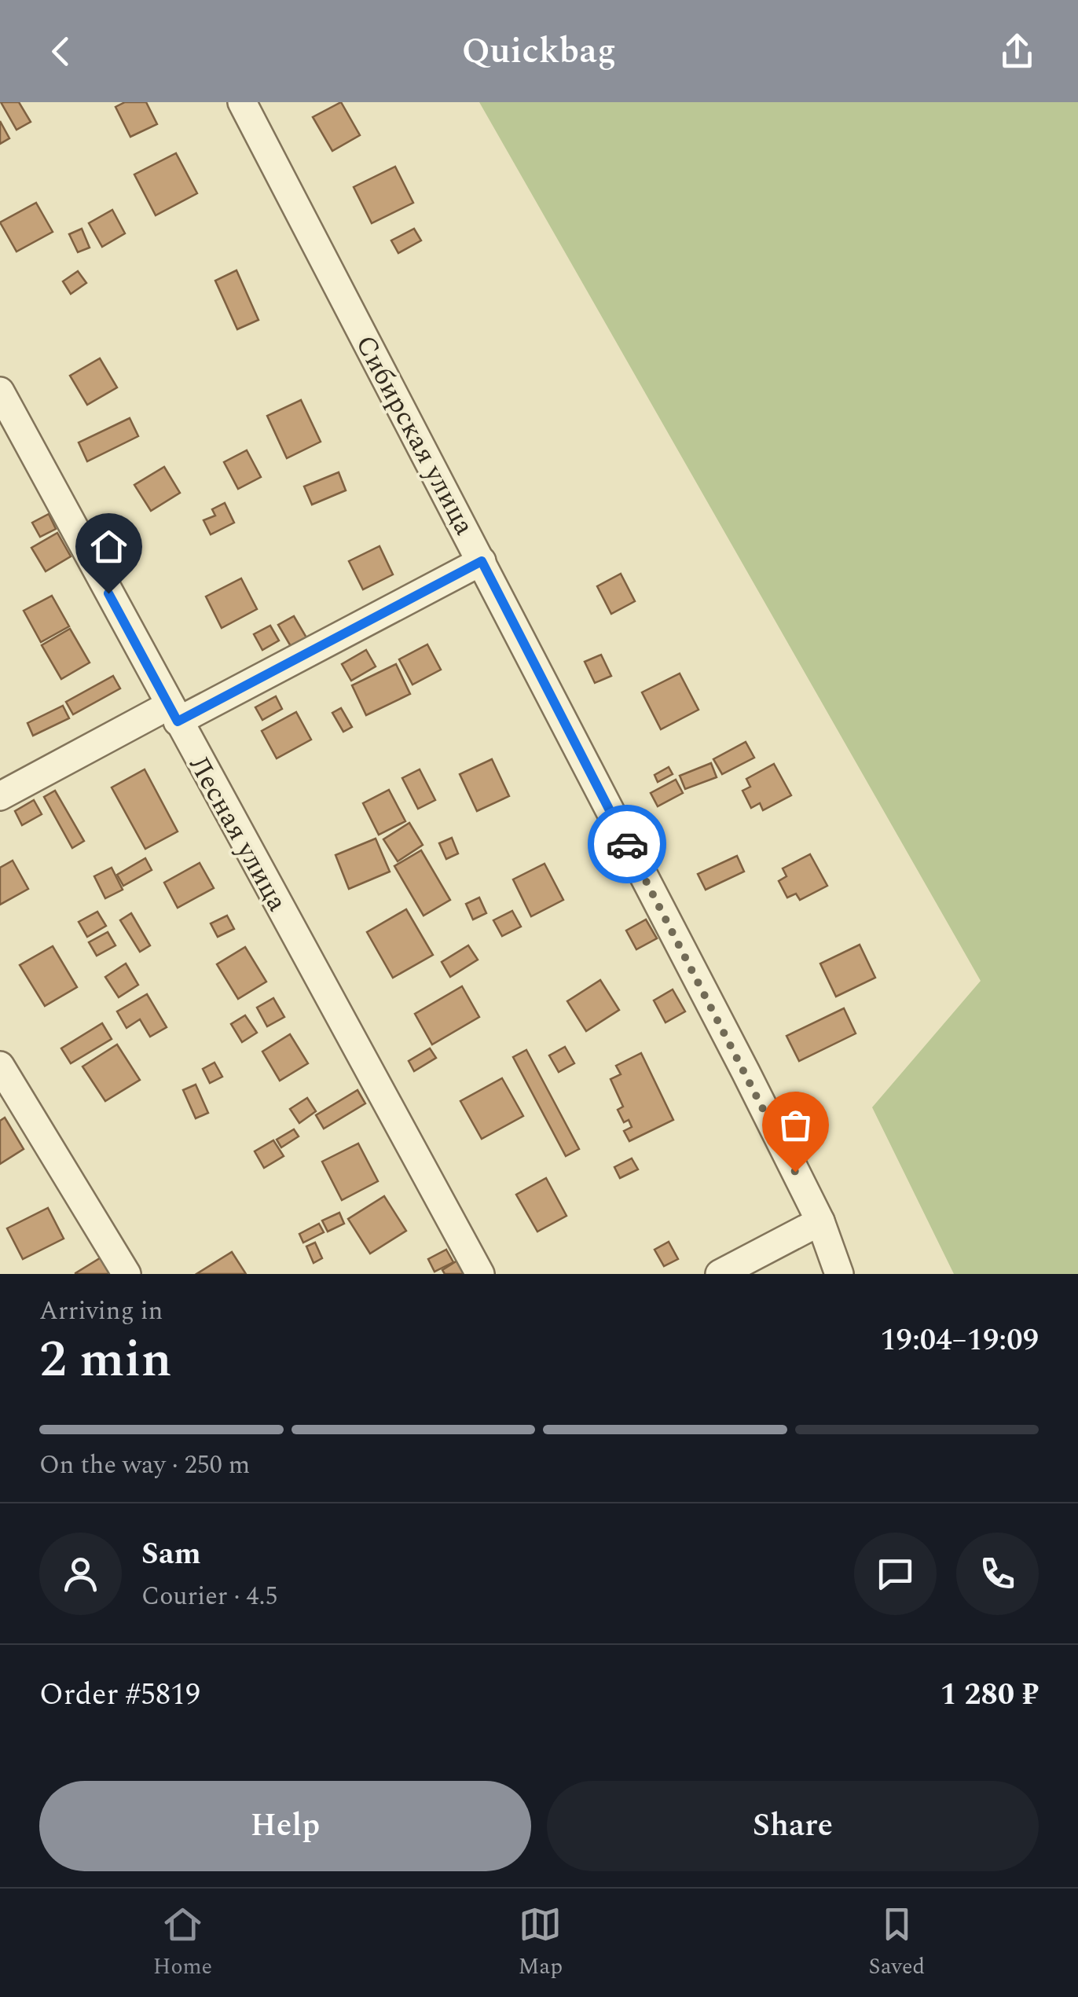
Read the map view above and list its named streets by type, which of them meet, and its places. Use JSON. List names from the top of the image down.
{
  "streets": {
    "street": ["Сибирская улица", "Лесная улица"]
  },
  "page": {
    "header": "Quickbag",
    "heading": ["2 min", "Arriving in", "19:04–19:09"],
    "panel": [
      "Sam",
      "Courier · 4.5",
      "Order #5819",
      "1 280 ₽"
    ],
    "bar": "On the way · 250 m",
    "buttons": ["Help", "Share"],
    "tabs": ["Home", "Map", "Saved"]
  }
}
